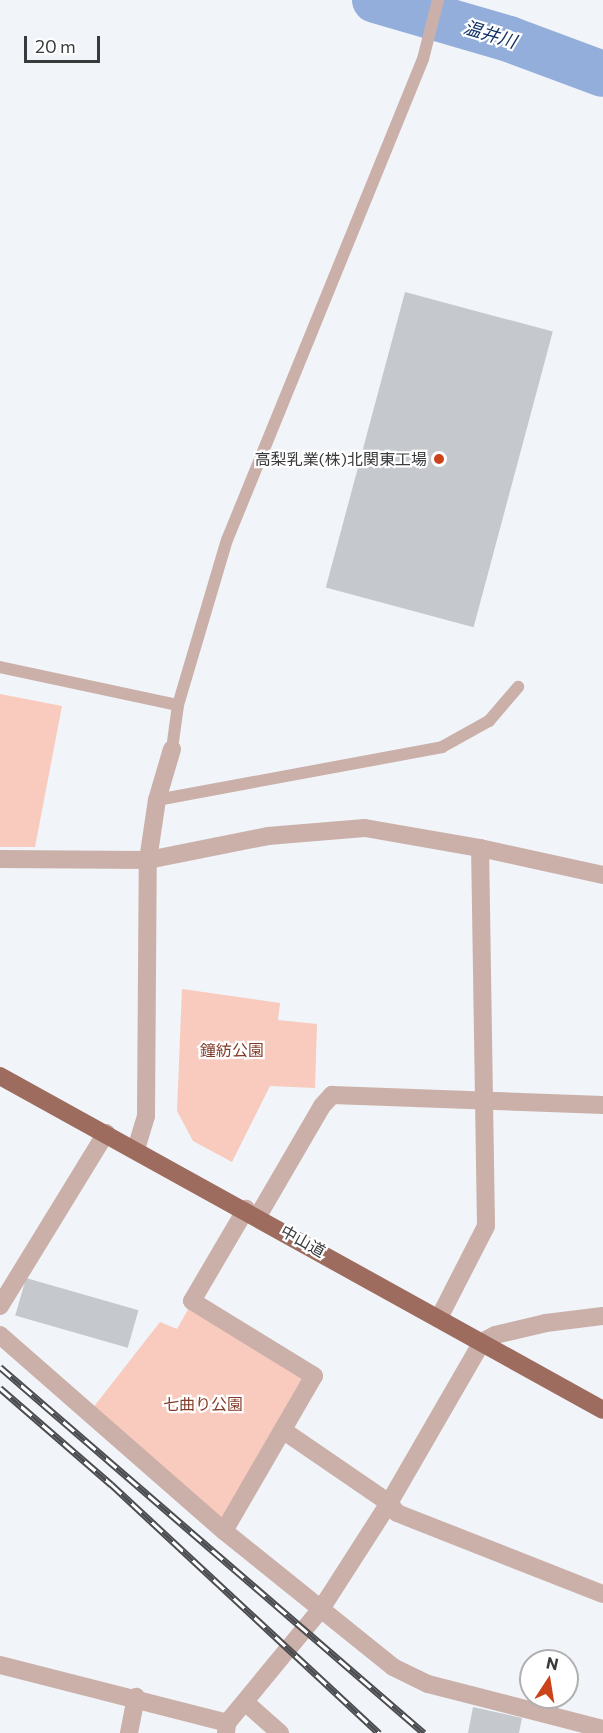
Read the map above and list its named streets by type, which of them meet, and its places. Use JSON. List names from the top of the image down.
{
  "streets": {
    "highway": ["中山道"]
  },
  "water": ["温井川"],
  "parks": ["鐘紡公園", "七曲り公園"],
  "places": ["高梨乳業(株)北関東工場"],
  "scale_bar": "20 m",
  "north": "top"
}
